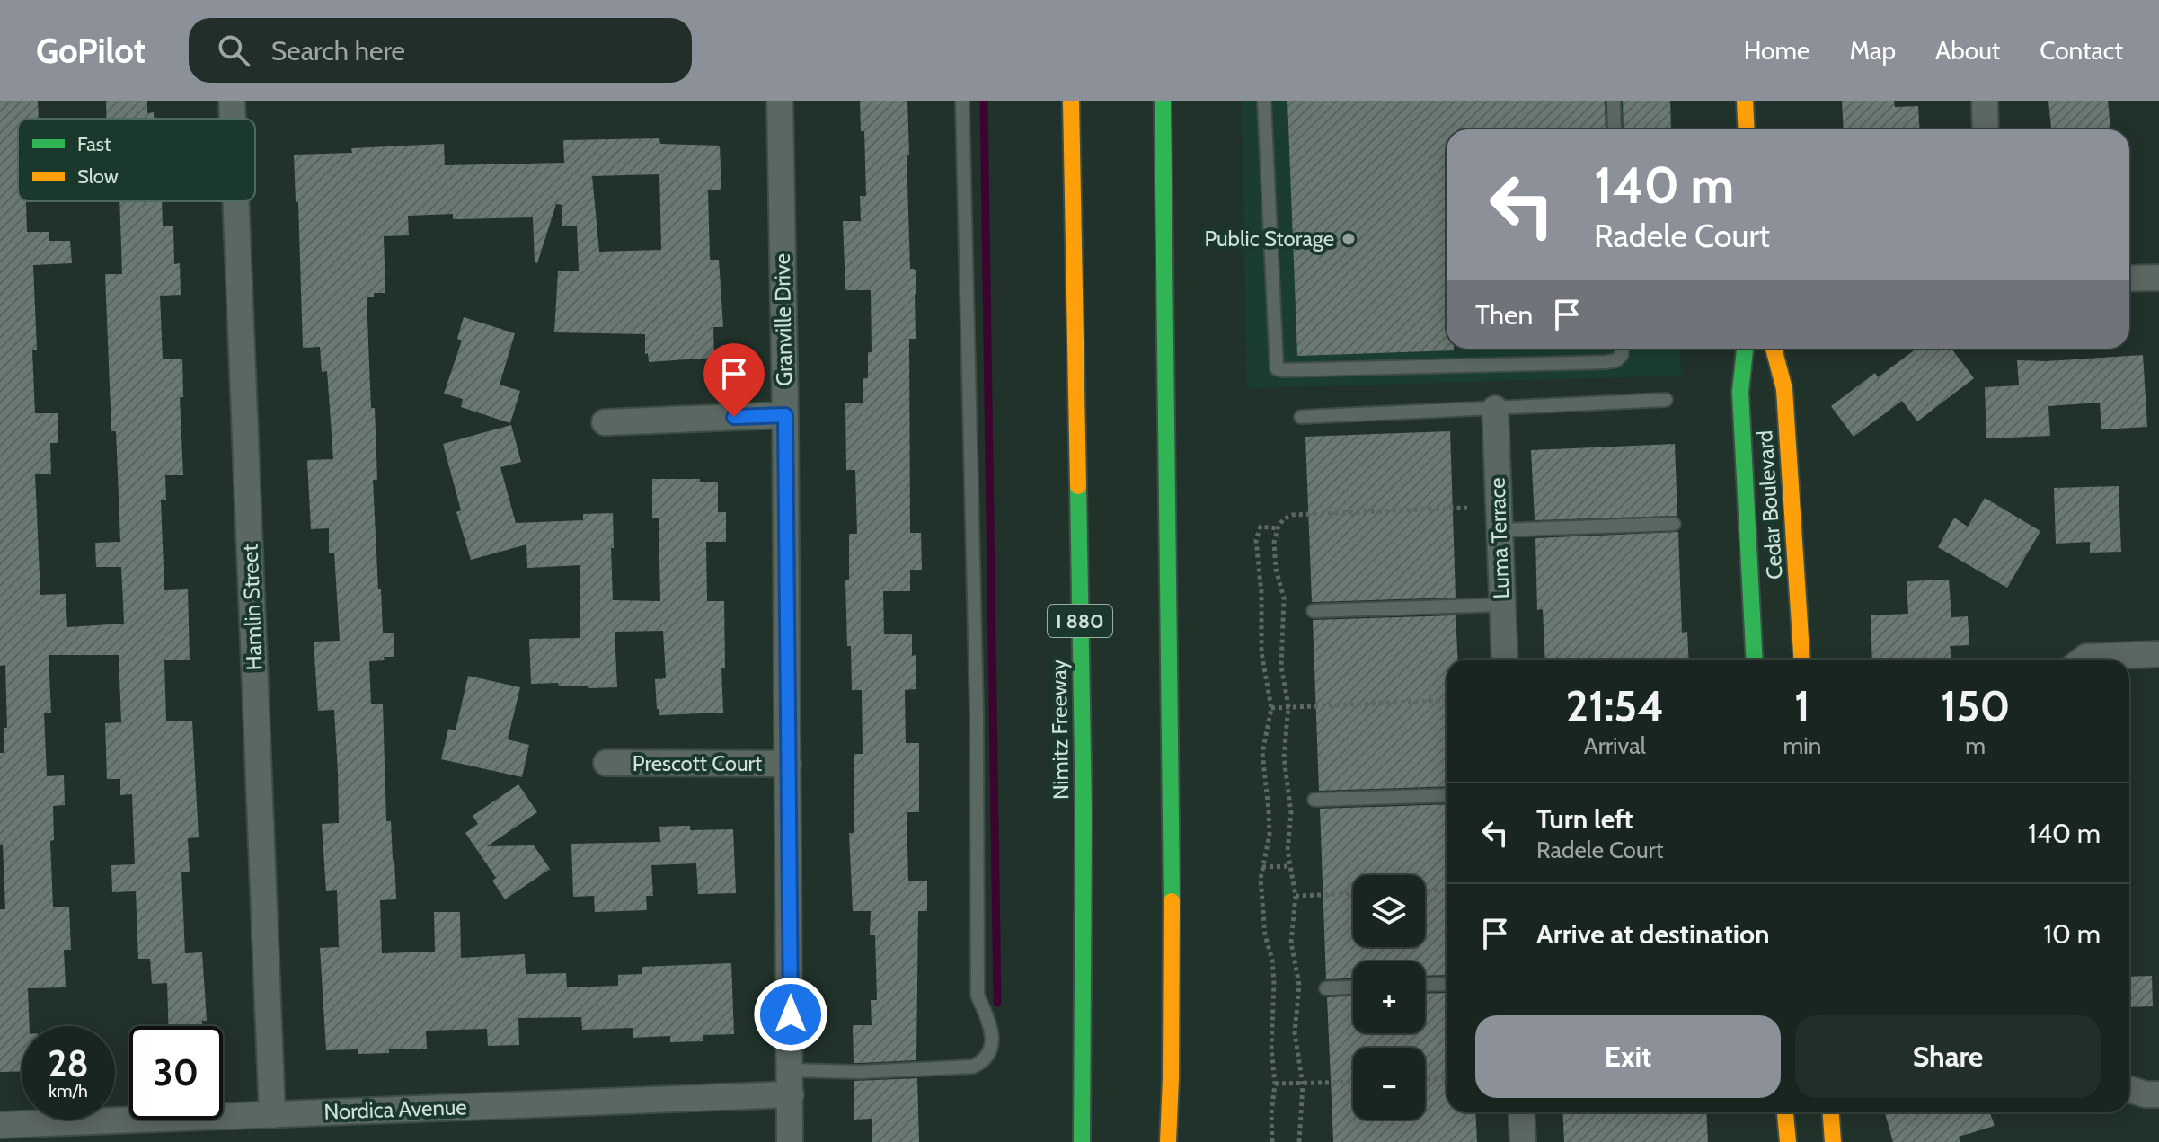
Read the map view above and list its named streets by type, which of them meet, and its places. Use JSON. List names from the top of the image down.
{
  "streets": {
    "main road": ["Cedar Boulevard", "I 880", "Nimitz Freeway"],
    "street": [
      "Granville Drive",
      "Luma Terrace",
      "Hamlin Street",
      "Prescott Court",
      "Nordica Avenue"
    ]
  },
  "crossings": [
    ["Granville Drive", "Prescott Court"],
    ["Granville Drive", "Nordica Avenue"],
    ["Hamlin Street", "Nordica Avenue"]
  ],
  "places": ["Public Storage"],
  "legend": ["Fast", "Slow"],
  "page": {
    "header": "GoPilot",
    "search": "Search here",
    "nav": [
      "Home",
      "Map",
      "About",
      "Contact"
    ],
    "turn": ["140 m", "Radele Court"],
    "then": "Then",
    "eta": [
      "21:54",
      "Arrival",
      "1",
      "min",
      "150",
      "m"
    ],
    "list": [
      {
        "name": "Turn left",
        "note": "Radele Court",
        "value": "140 m"
      },
      {
        "name": "Arrive at destination",
        "value": "10 m"
      }
    ],
    "map_buttons": ["+", "−"],
    "buttons": ["Exit", "Share"],
    "speed": "28 km/h",
    "limit": "30"
  }
}
